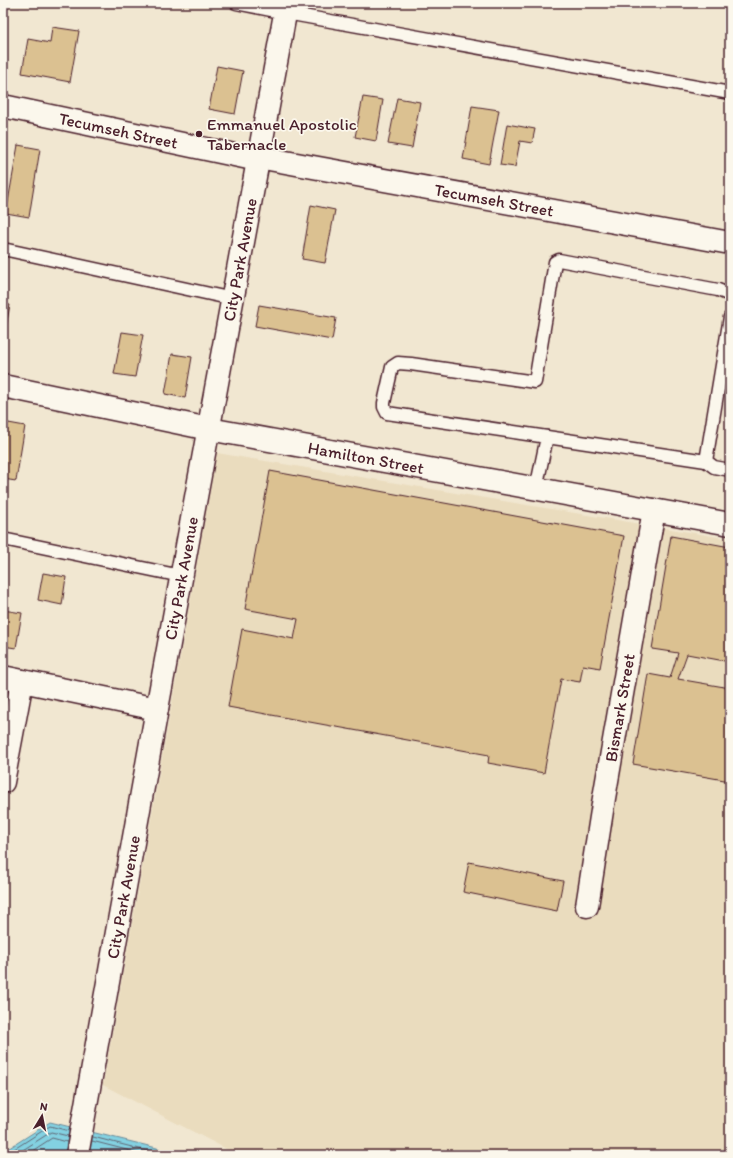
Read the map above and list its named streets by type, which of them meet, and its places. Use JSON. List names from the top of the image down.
{
  "streets": {
    "street": [
      "Tecumseh Street",
      "City Park Avenue",
      "Hamilton Street",
      "Bismark Street"
    ]
  },
  "crossings": [
    ["Tecumseh Street", "City Park Avenue"],
    ["City Park Avenue", "Hamilton Street"],
    ["Hamilton Street", "Bismark Street"]
  ],
  "places": ["Emmanuel Apostolic Tabernacle"],
  "north": "top"
}
